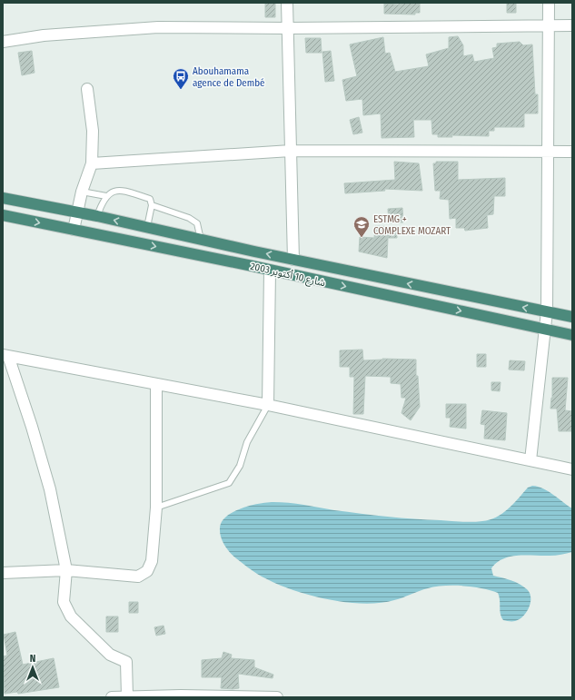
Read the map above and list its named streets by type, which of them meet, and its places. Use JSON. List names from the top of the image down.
{
  "streets": {
    "highway": ["شارع 10 أكتوبر 2003"]
  },
  "places": {
    "bus stop": ["Abouhamama agence de Dembé"],
    "school or university": ["ESTMG + COMPLEXE MOZART"]
  },
  "north": "top"
}
